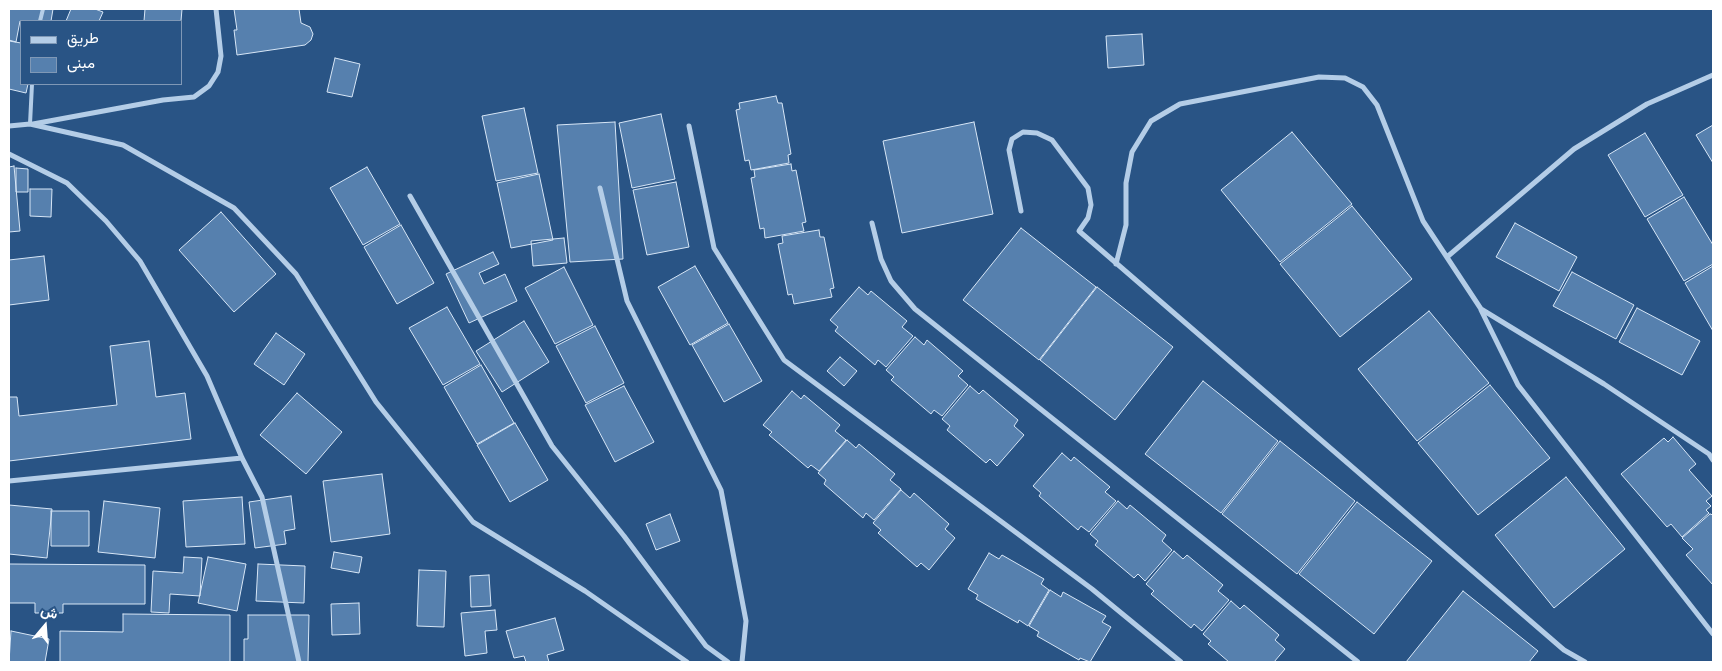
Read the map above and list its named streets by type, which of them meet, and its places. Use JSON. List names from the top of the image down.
{
  "legend": ["طريق", "مبنى"],
  "north": "top"
}
